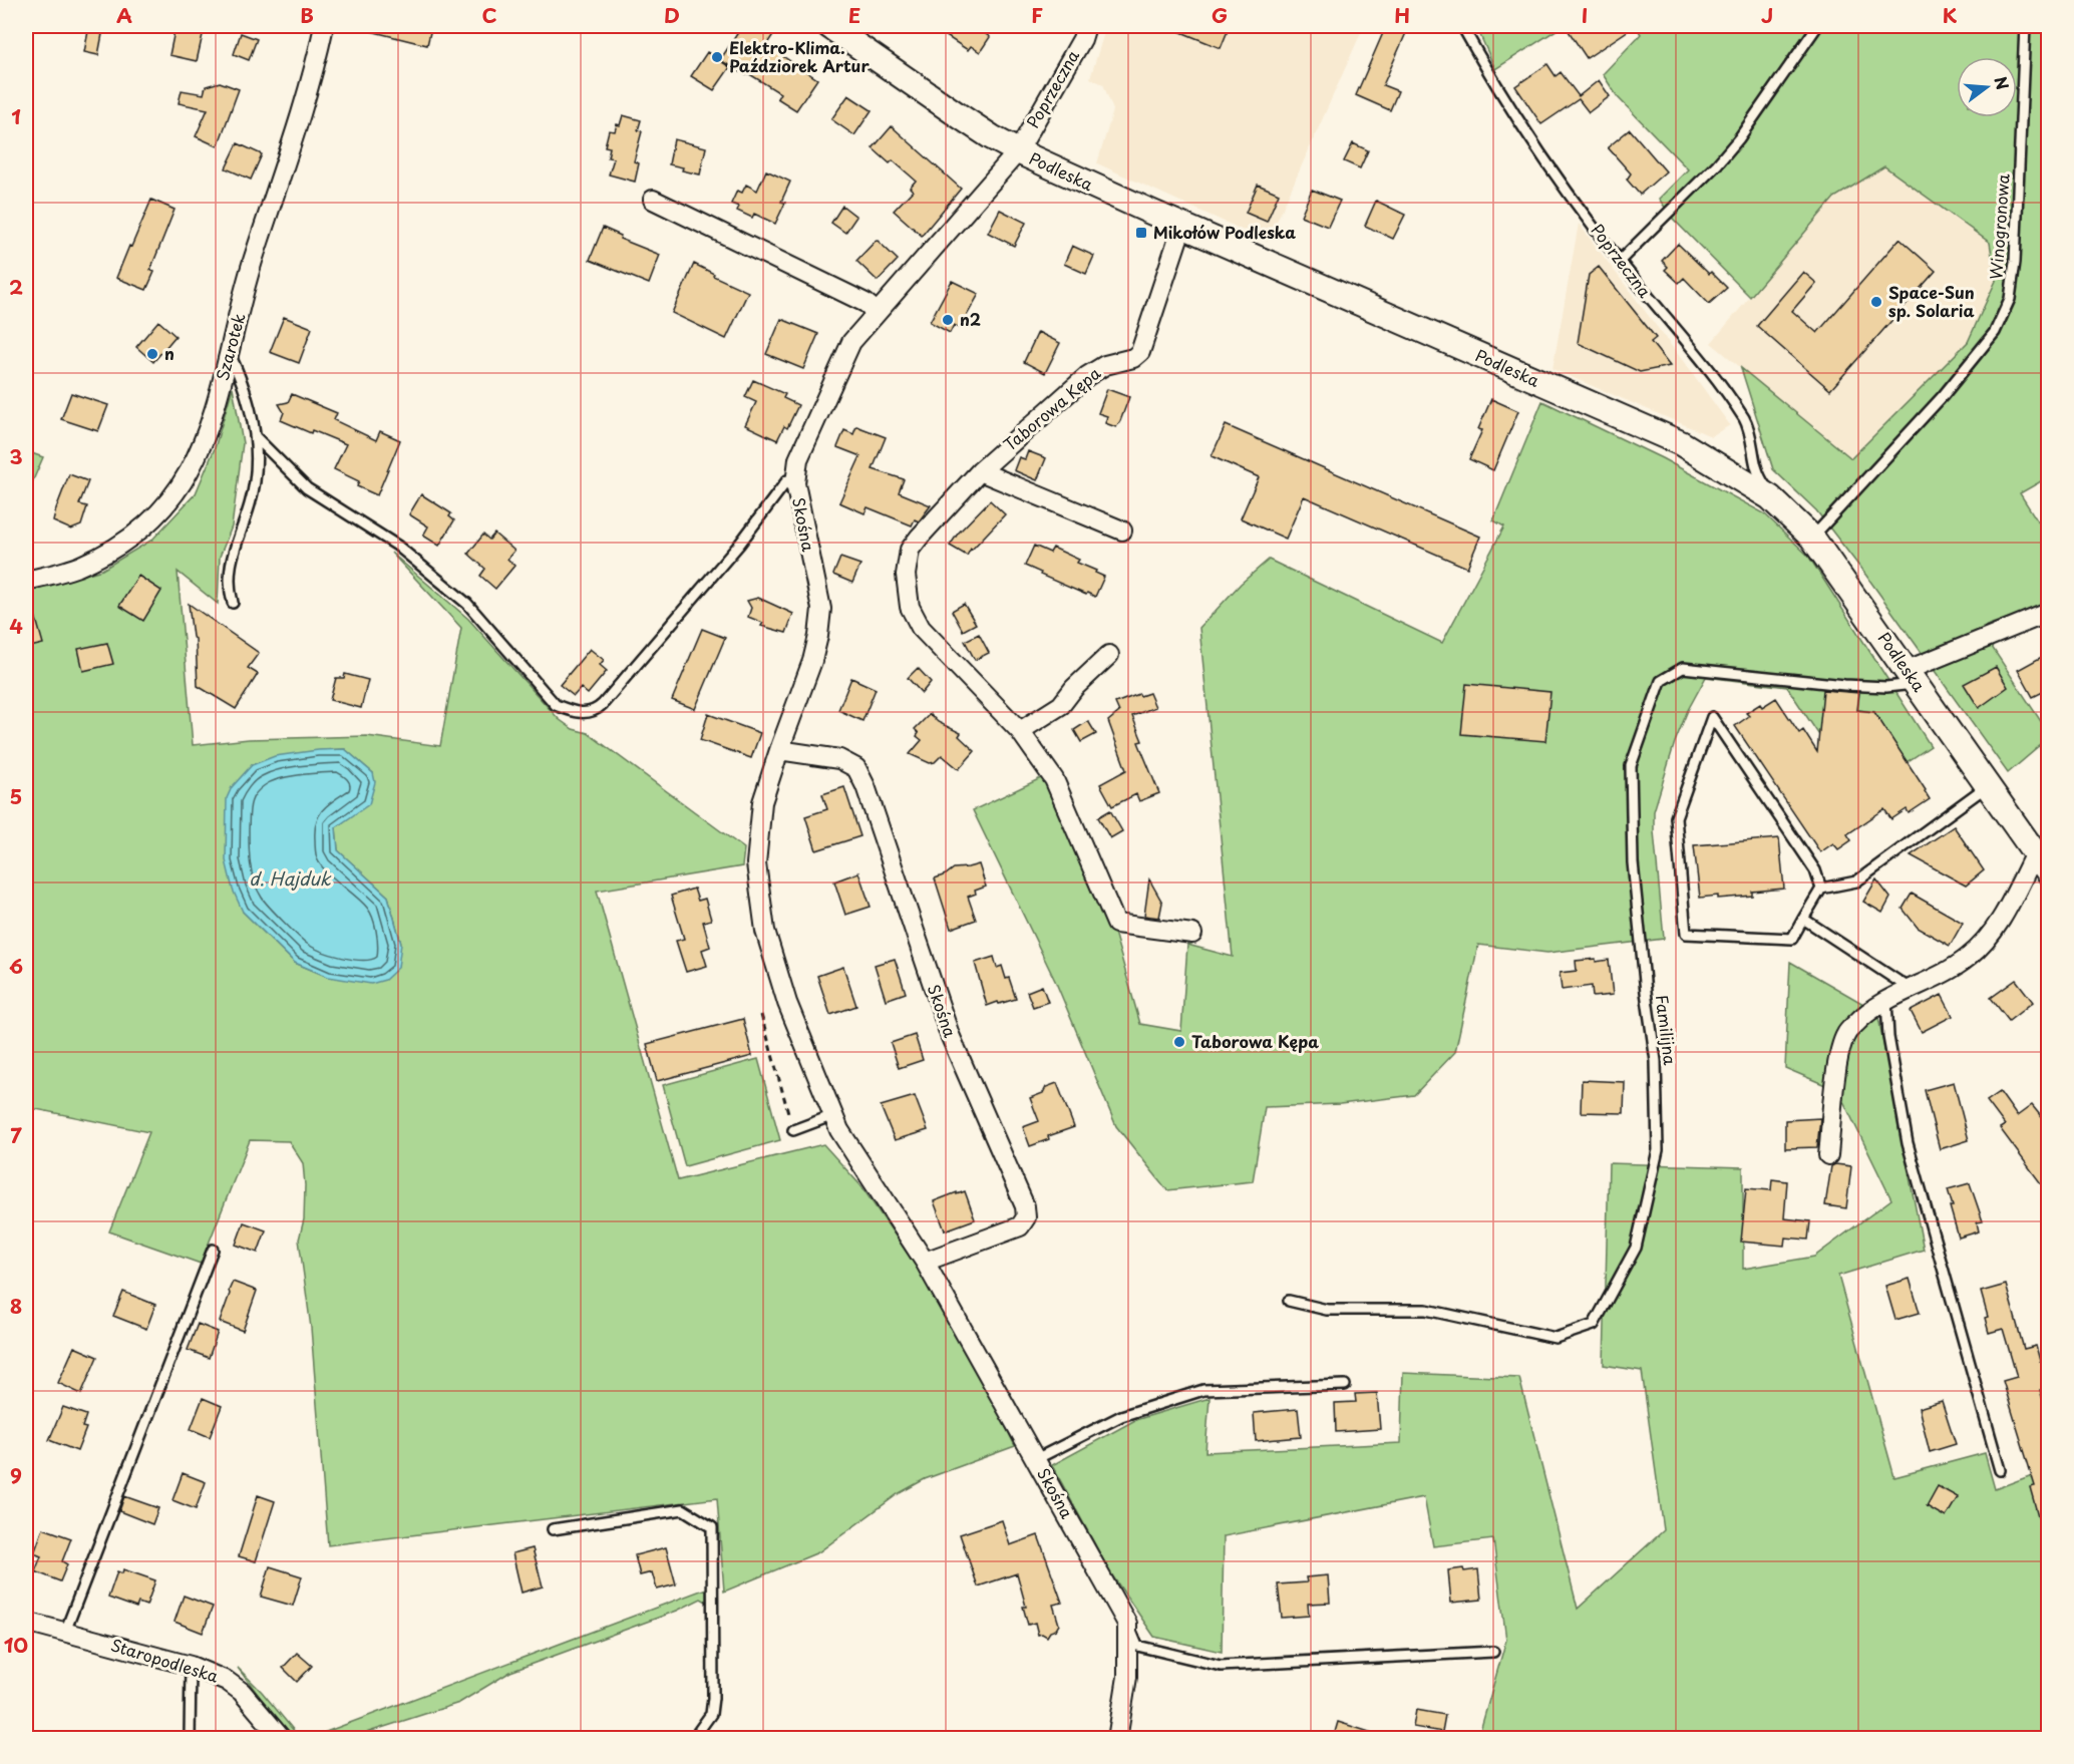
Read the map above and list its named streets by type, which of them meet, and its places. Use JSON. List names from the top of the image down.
{
  "streets": {
    "street": [
      "Poprzeczna",
      "Podleska",
      "Szarotek",
      "Taborowa Kępa",
      "Skośna",
      "Staropodleska"
    ],
    "lane": ["Winogronowa", "Familijna"]
  },
  "crossings": [
    ["Poprzeczna", "Podleska"],
    ["Poprzeczna", "Skośna"],
    ["Podleska", "Winogronowa"],
    ["Podleska", "Taborowa Kępa"],
    ["Podleska", "Skośna"],
    ["Podleska", "Familijna"]
  ],
  "water": ["d. Hajduk"],
  "places": {
    "other": [
      "Elektro-Klima. Paździorek Artur",
      "Space-Sun sp. Solaria",
      "n2",
      "n",
      "Taborowa Kępa"
    ],
    "transit": ["Mikołów Podleska"]
  },
  "north": "right",
  "grid": {
    "columns": [
      "A",
      "B",
      "C",
      "D",
      "E",
      "F",
      "G",
      "H",
      "I",
      "J",
      "K"
    ],
    "rows": [
      "1",
      "2",
      "3",
      "4",
      "5",
      "6",
      "7",
      "8",
      "9",
      "10"
    ]
  }
}
